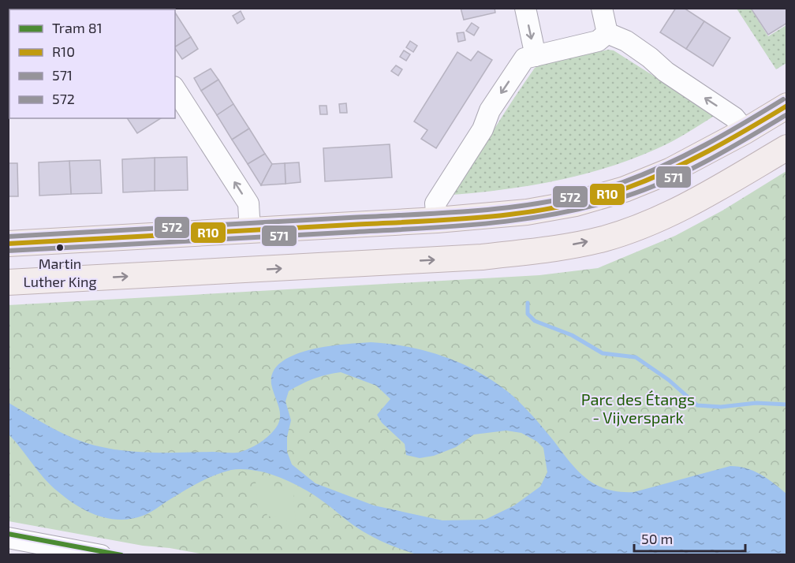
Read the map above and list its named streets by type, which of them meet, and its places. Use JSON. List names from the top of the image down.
{
  "parks": ["Parc des Étangs - Vijverspark"],
  "places": ["Martin Luther King"],
  "lines": [
    "transit line 572",
    "transit line R10",
    "transit line 571",
    "tram line 81"
  ],
  "legend": [
    "Tram 81",
    "R10",
    "571",
    "572"
  ],
  "scale_bar": "50 m"
}
